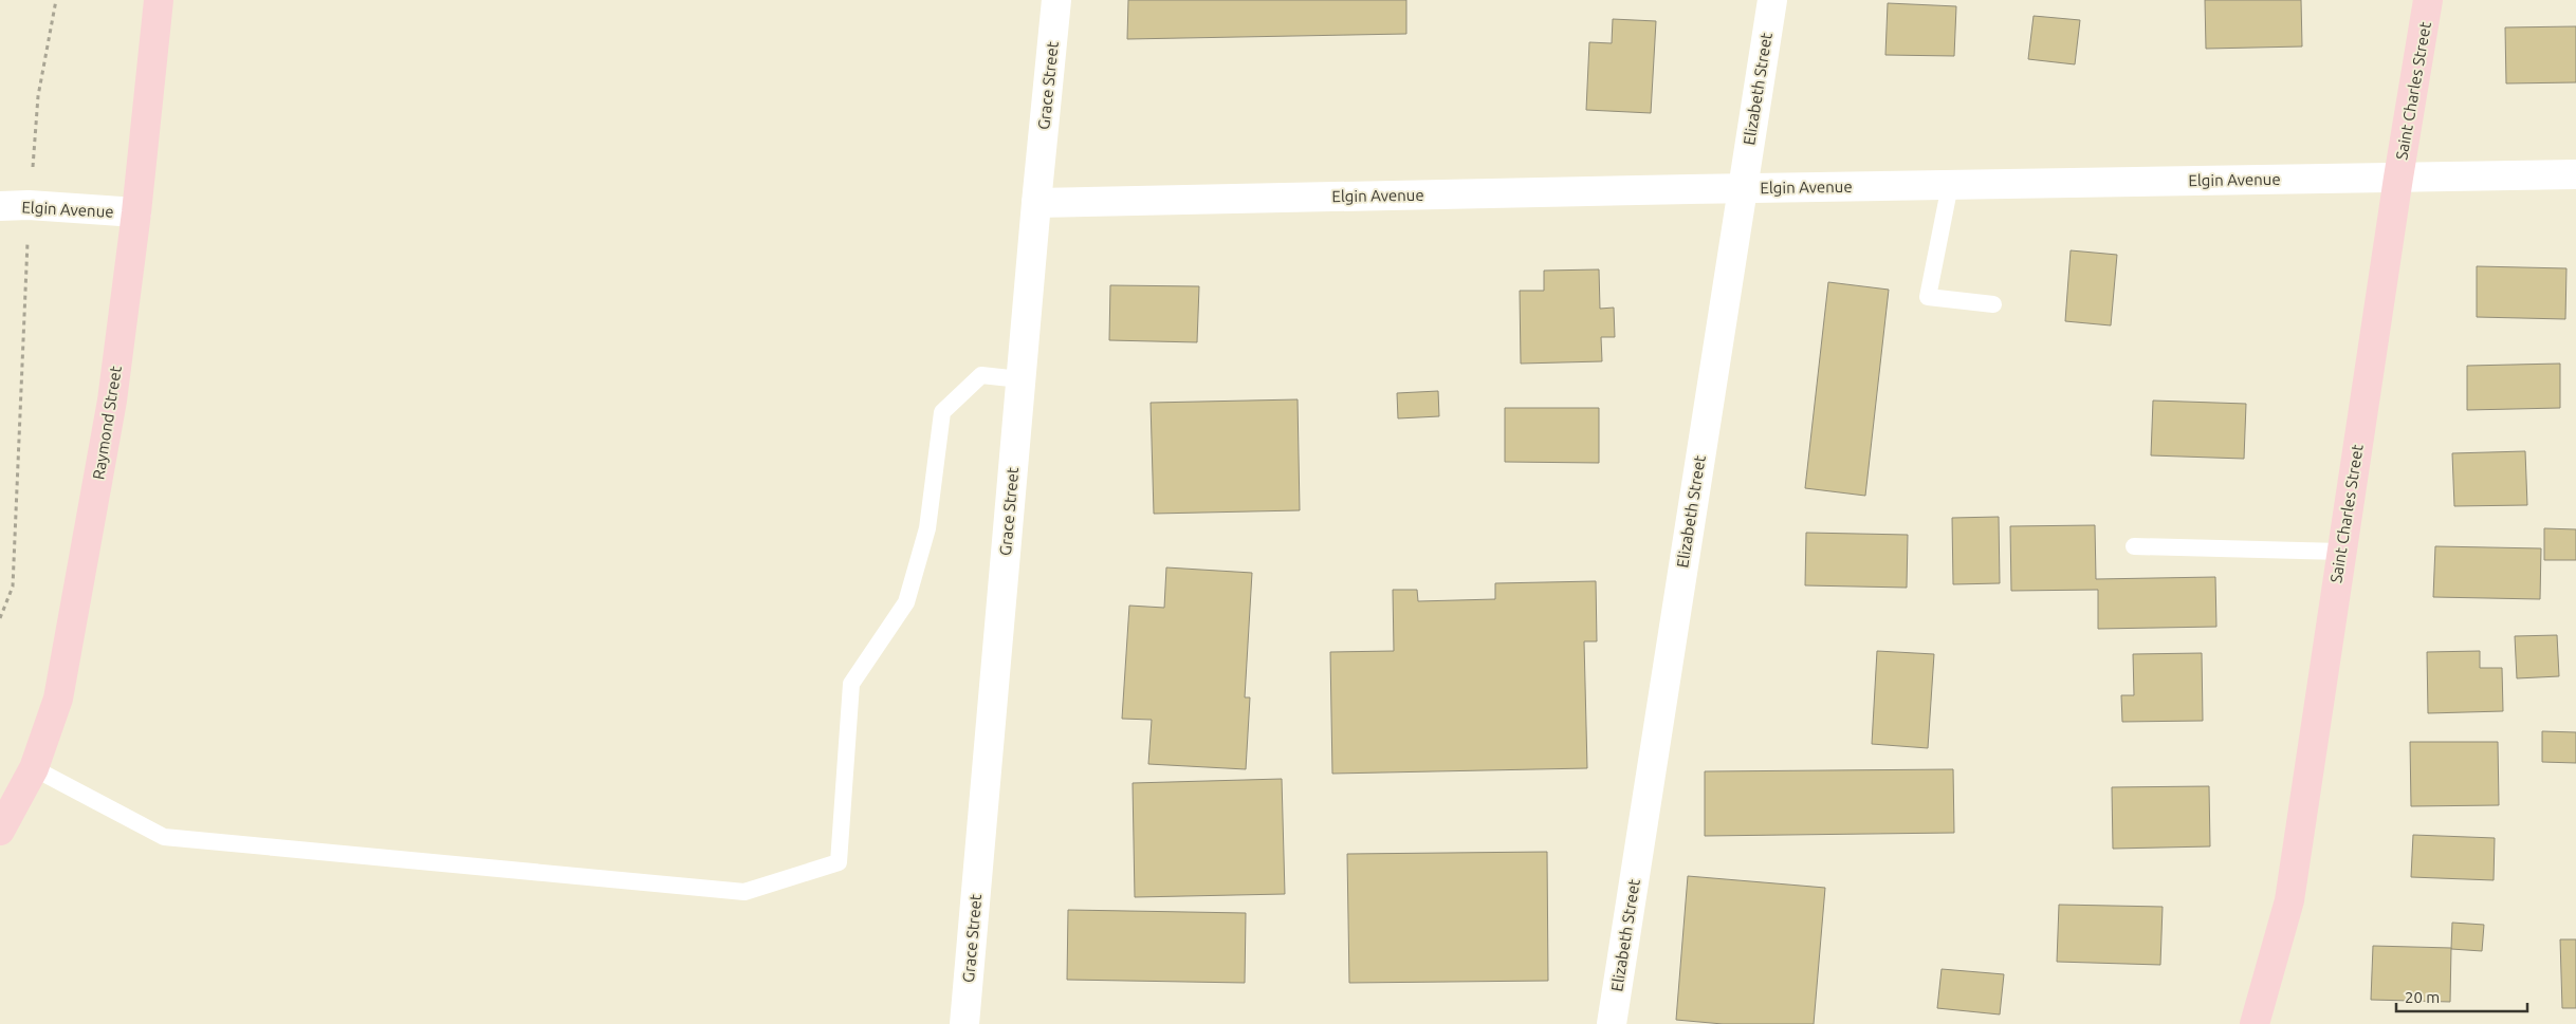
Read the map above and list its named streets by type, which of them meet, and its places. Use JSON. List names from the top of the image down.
{
  "streets": {
    "main road": ["Saint Charles Street", "Raymond Street"],
    "street": ["Grace Street", "Elizabeth Street", "Elgin Avenue"]
  },
  "crossings": [
    ["Grace Street", "Elgin Avenue"],
    ["Elizabeth Street", "Elgin Avenue"],
    ["Saint Charles Street", "Elgin Avenue"],
    ["Elgin Avenue", "Raymond Street"]
  ],
  "scale_bar": "20 m"
}
